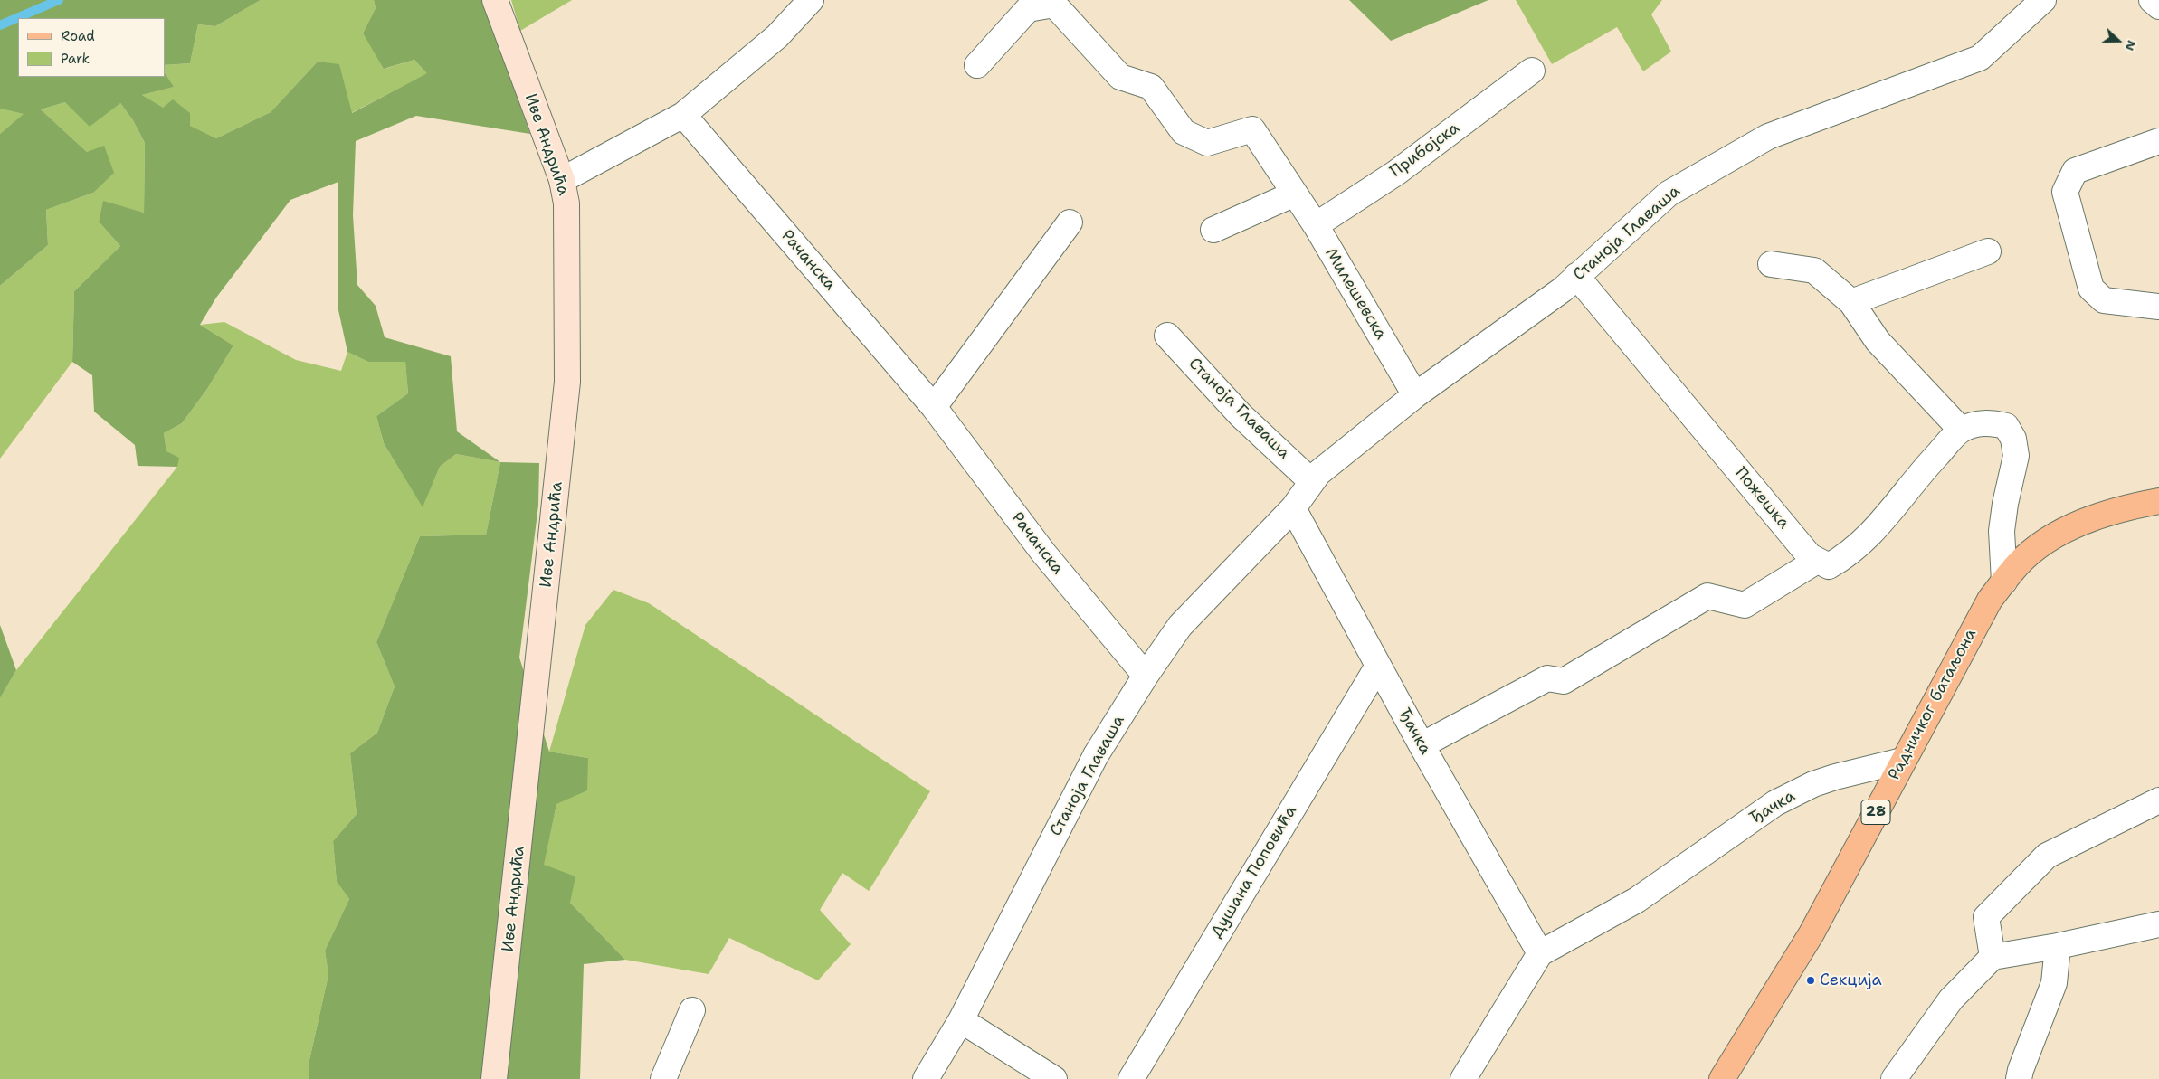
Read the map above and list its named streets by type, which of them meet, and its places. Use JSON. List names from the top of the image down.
{
  "streets": {
    "main road": ["Радничког батаљона", "28"],
    "street": [
      "Иве Андрића",
      "Прибојска",
      "Станоја Главаша",
      "Рачанска",
      "Милешевска",
      "Пожешка",
      "Ђачка",
      "Душана Поповића"
    ]
  },
  "crossings": [
    ["Прибојска", "Милешевска"],
    ["Станоја Главаша", "Рачанска"],
    ["Станоја Главаша", "Милешевска"],
    ["Станоја Главаша", "Пожешка"],
    ["Станоја Главаша", "Ђачка"],
    ["Радничког батаљона", "Ђачка"],
    ["Ђачка", "Душана Поповића"]
  ],
  "places": ["Секција"],
  "legend": ["Road", "Park"],
  "north": "right"
}
